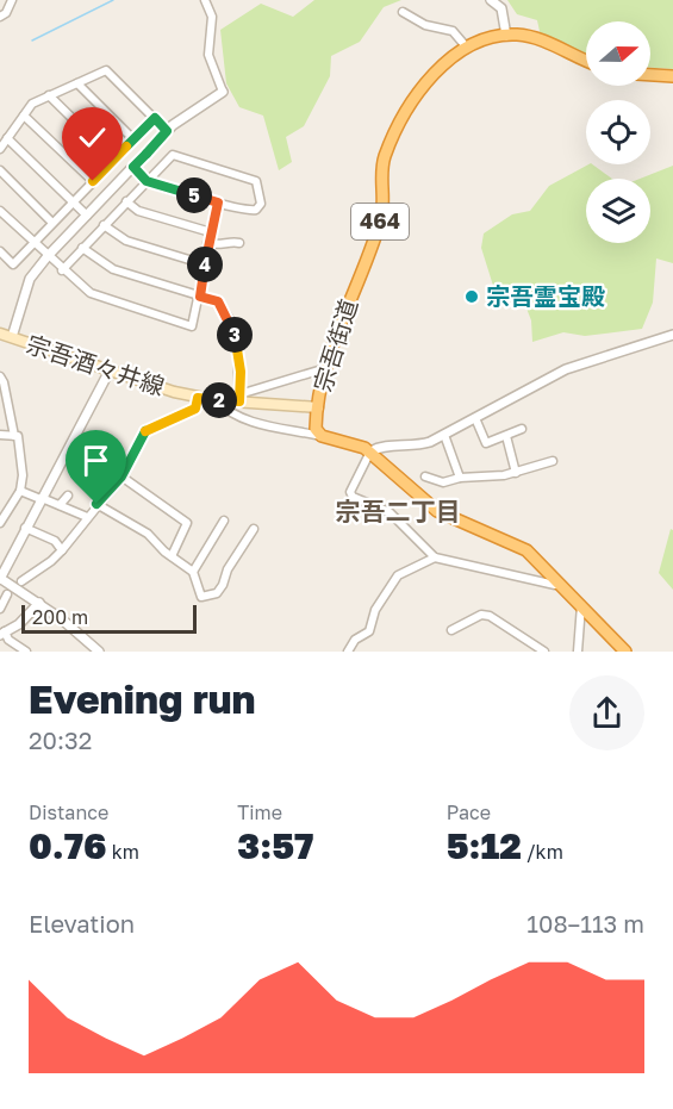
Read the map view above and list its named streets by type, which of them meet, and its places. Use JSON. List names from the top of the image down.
{
  "streets": {
    "highway": ["464", "宗吾街道"],
    "main road": ["宗吾酒々井線"]
  },
  "crossings": [
    ["宗吾街道", "宗吾酒々井線"]
  ],
  "districts": ["宗吾二丁目"],
  "places": ["宗吾霊宝殿"],
  "scale_bar": "200 m",
  "north": "right",
  "page": {
    "pins": [
      "5",
      "4",
      "3",
      "2"
    ],
    "scale": "200 m",
    "heading": ["Evening run", "20:32"],
    "stats": [
      ["Distance", "0.76 km"],
      ["Time", "3:57"],
      ["Pace", "5:12 /km"]
    ],
    "chart": ["Elevation", "108–113 m"]
  }
}
